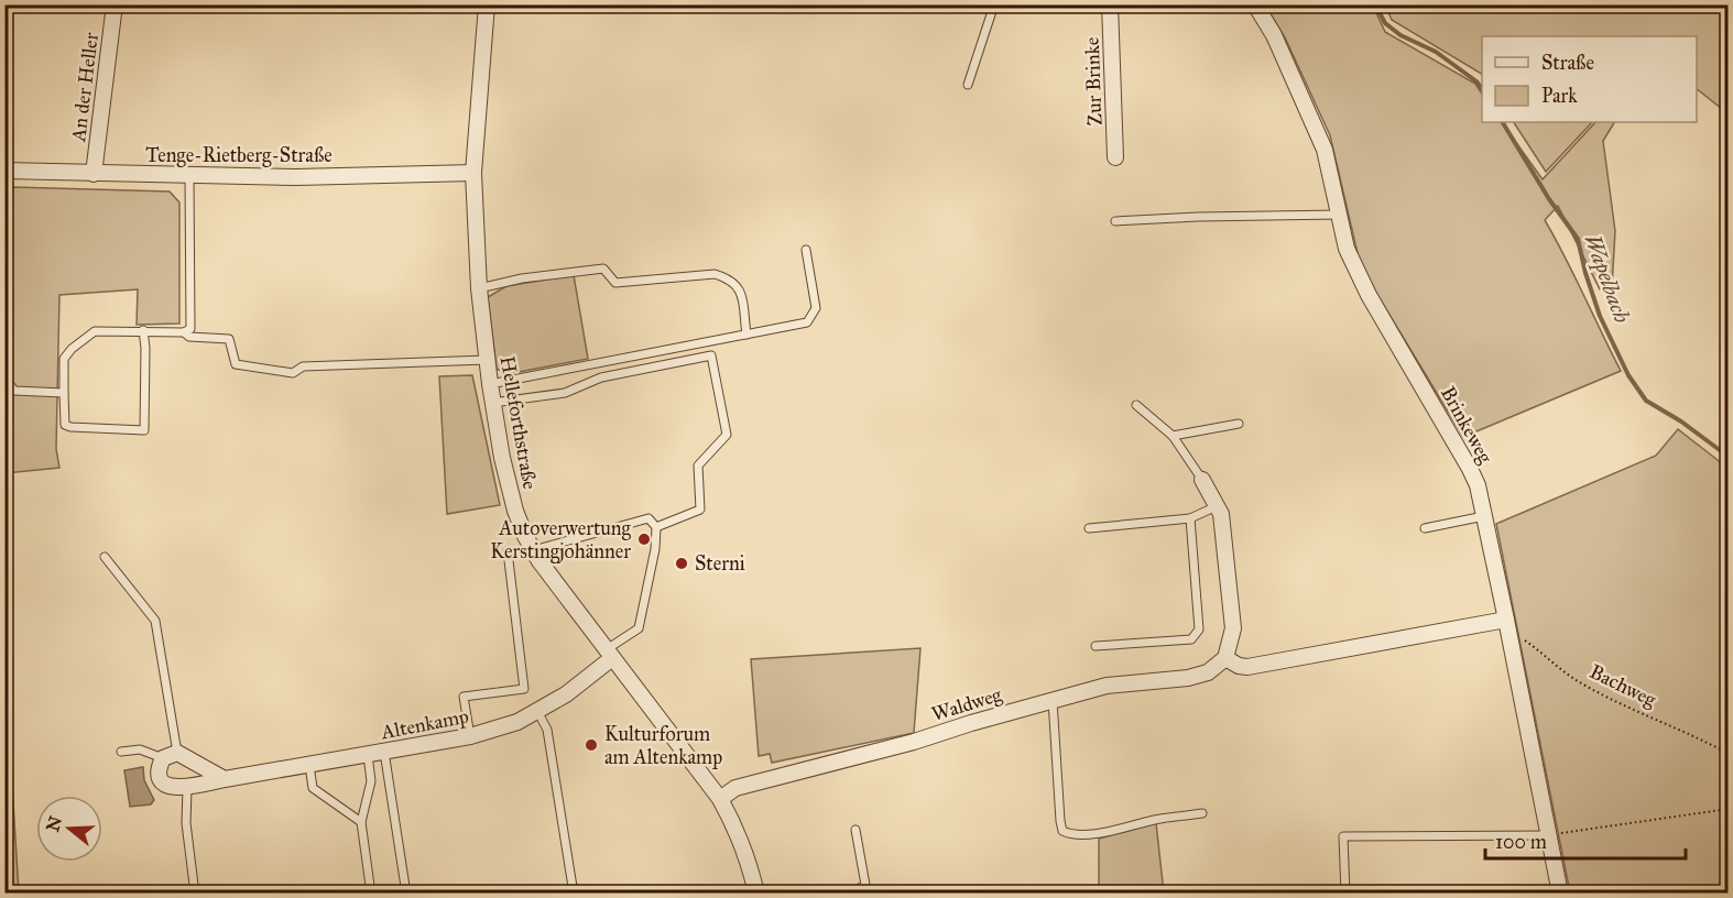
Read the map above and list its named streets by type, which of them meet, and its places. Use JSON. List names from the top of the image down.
{
  "streets": {
    "street": [
      "Zur Brinke",
      "An der Heller",
      "Tenge-Rietberg-Straße",
      "Helleforthstraße",
      "Brinkeweg",
      "Waldweg",
      "Altenkamp"
    ],
    "path": ["Bachweg"]
  },
  "crossings": [
    ["An der Heller", "Tenge-Rietberg-Straße"],
    ["Tenge-Rietberg-Straße", "Helleforthstraße"],
    ["Helleforthstraße", "Waldweg"],
    ["Helleforthstraße", "Altenkamp"],
    ["Brinkeweg", "Bachweg"]
  ],
  "water": ["Wapelbach"],
  "places": ["Autoverwertung Kerstingjohänner", "Sterni", "Kulturforum am Altenkamp"],
  "legend": ["Straße", "Park"],
  "scale_bar": "100 m",
  "north": "left"
}
